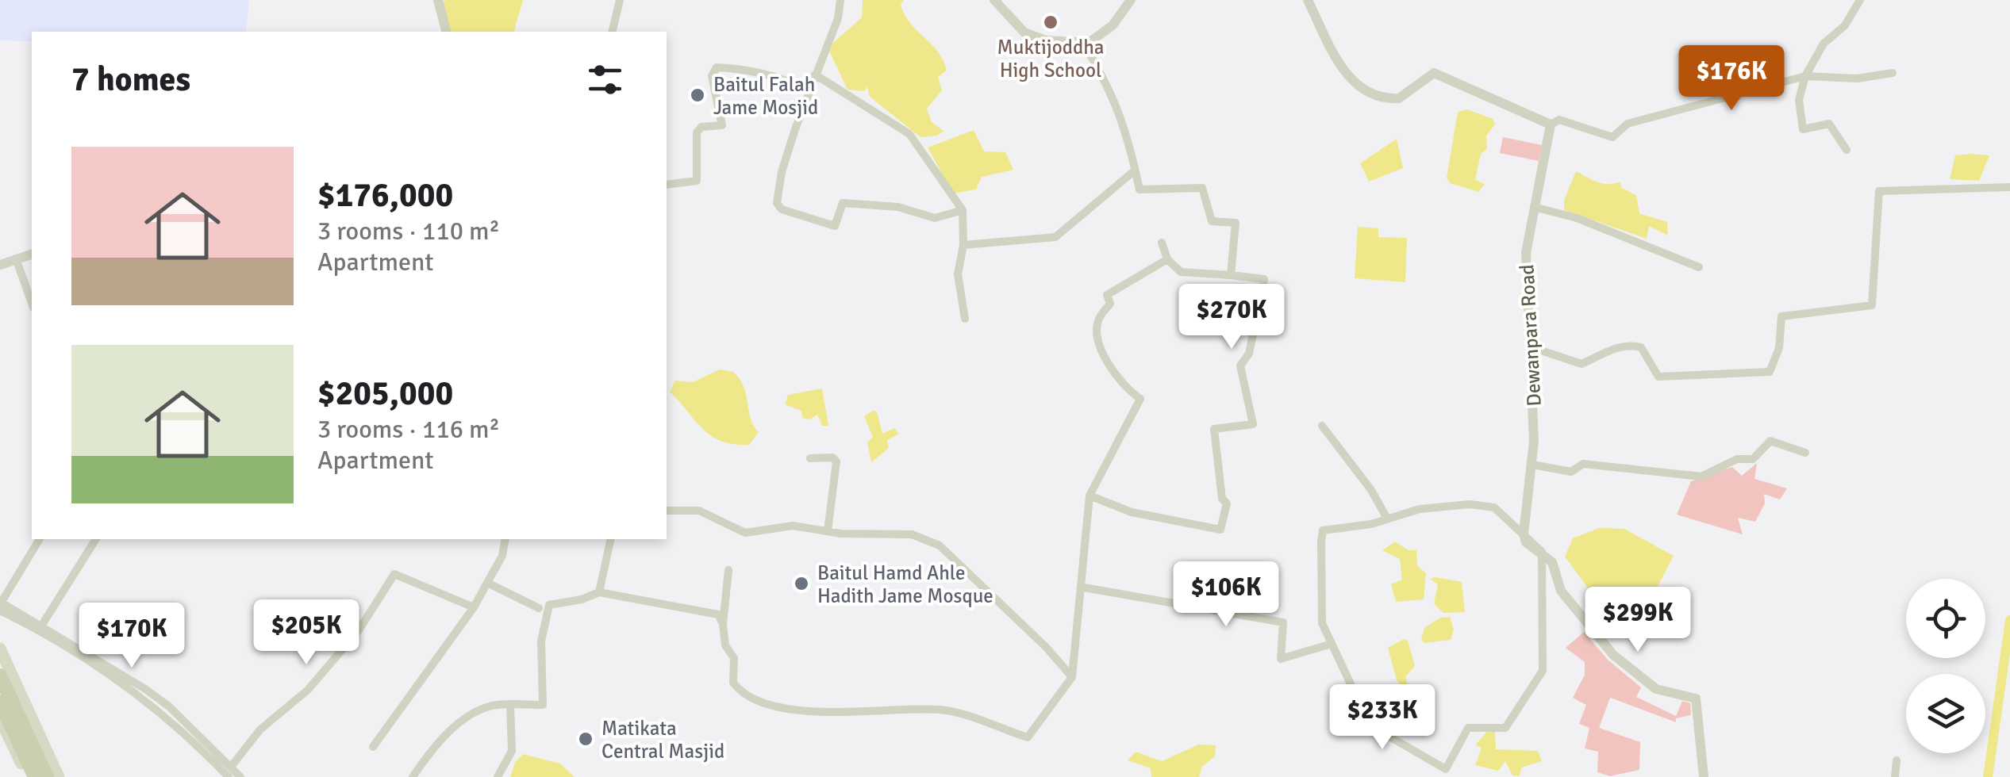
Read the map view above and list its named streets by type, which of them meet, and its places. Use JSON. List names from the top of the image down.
{
  "streets": {
    "street": ["Dewanpara Road"]
  },
  "places": [
    "Muktijoddha High School",
    "Baitul Falah Jame Mosjid",
    "Baitul Hamd Ahle Hadith Jame Mosque",
    "Matikata Central Masjid"
  ],
  "page": {
    "heading": "7 homes",
    "price": [
      "$176K",
      "$270K",
      "$106K",
      "$299K",
      "$205K",
      "$170K",
      "$233K"
    ],
    "list": [
      {
        "name": "$176,000",
        "note": "3 rooms · 110 m² · Apartment"
      },
      {
        "name": "$205,000",
        "note": "3 rooms · 116 m² · Apartment"
      }
    ]
  }
}
